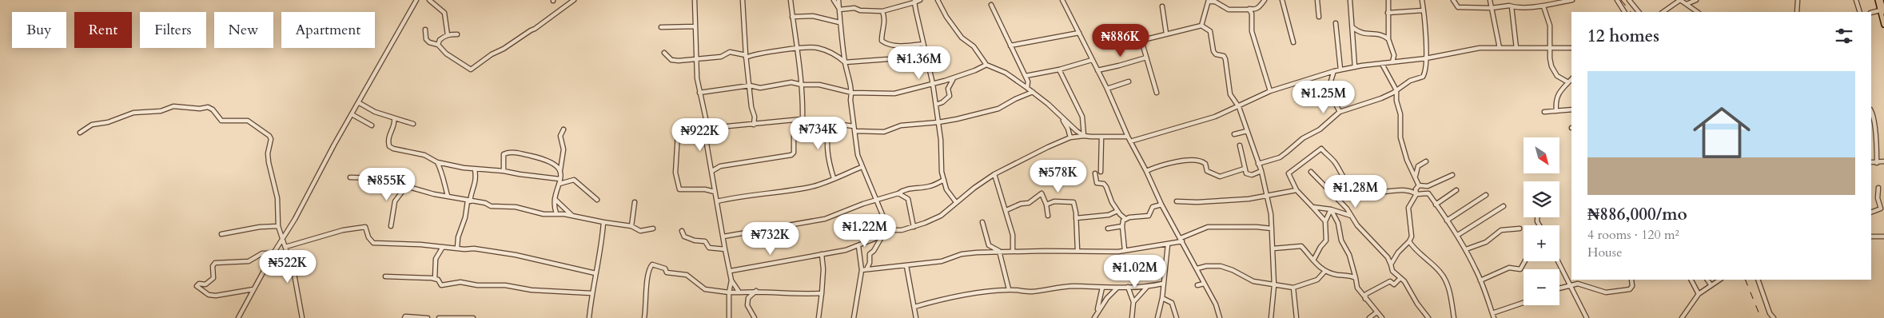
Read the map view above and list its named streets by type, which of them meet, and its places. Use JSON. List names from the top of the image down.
{
  "north": "bottom right",
  "page": {
    "chip": [
      "Buy",
      "Rent",
      "Filters",
      "New",
      "Apartment"
    ],
    "heading": "12 homes",
    "price": [
      "₦886K",
      "₦1.36M",
      "₦1.25M",
      "₦734K",
      "₦922K",
      "₦578K",
      "₦855K",
      "₦1.28M",
      "₦1.22M",
      "₦732K",
      "₦522K",
      "₦1.02M"
    ],
    "list": [
      {
        "name": "₦886,000/mo",
        "note": "4 rooms · 120 m² · House"
      }
    ],
    "map_buttons": ["+", "−"]
  }
}
